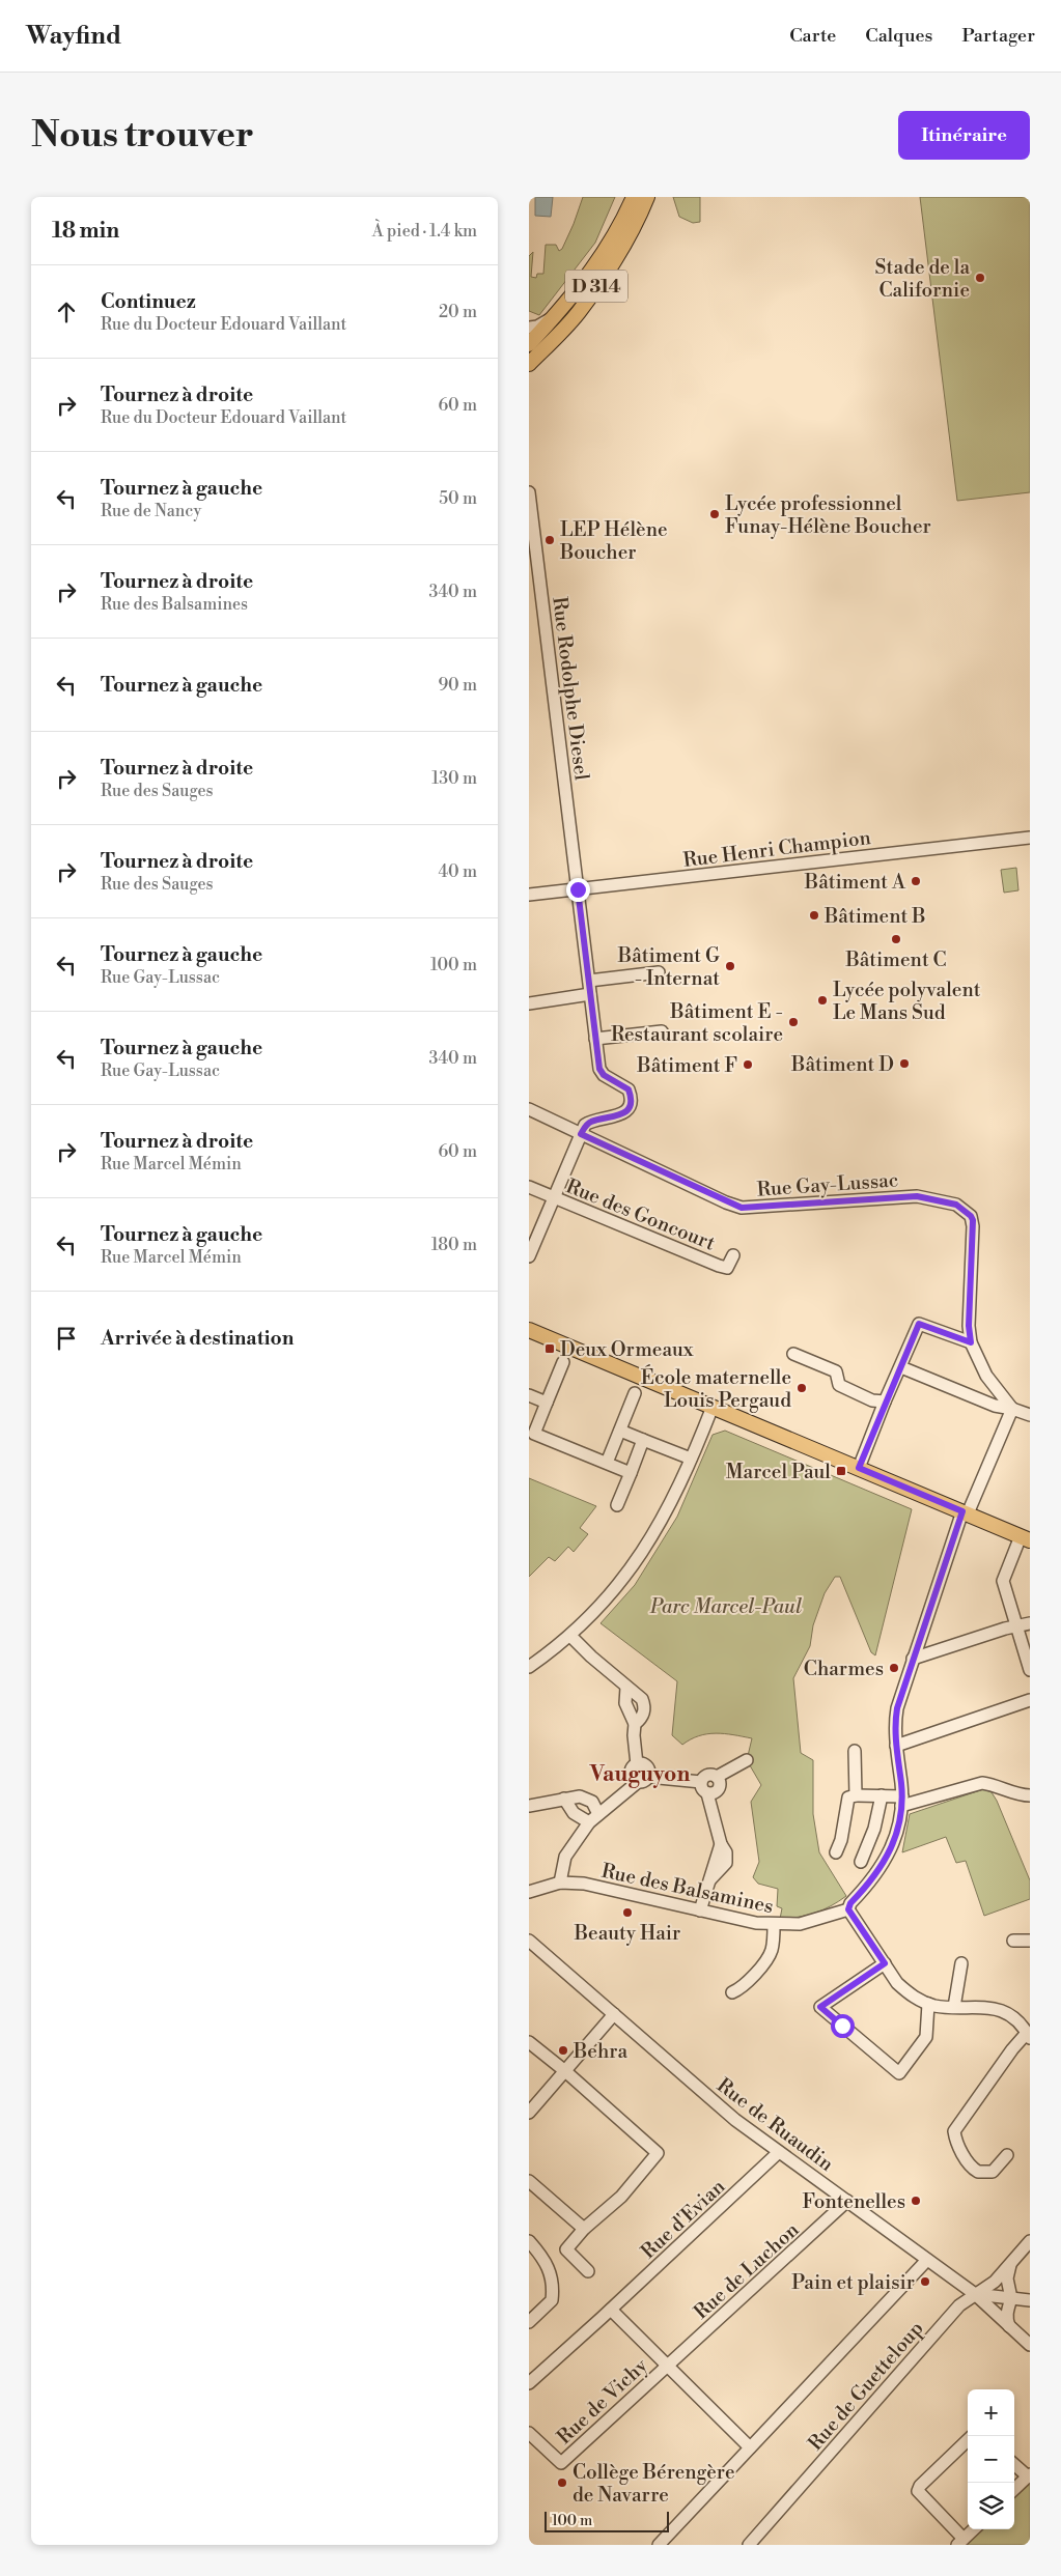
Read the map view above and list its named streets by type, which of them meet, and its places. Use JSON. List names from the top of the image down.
{
  "streets": {
    "main road": ["D 314"],
    "street": [
      "Rue Rodolphe Diesel",
      "Rue Henri Champion",
      "Rue Gay-Lussac",
      "Rue des Goncourt",
      "Rue des Balsamines",
      "Rue de Ruaudin",
      "Rue d'Evian",
      "Rue de Luchon",
      "Rue de Guetteloup",
      "Rue de Vichy"
    ]
  },
  "crossings": [
    ["Rue Rodolphe Diesel", "Rue Henri Champion"],
    ["Rue Rodolphe Diesel", "Rue Gay-Lussac"],
    ["Rue de Ruaudin", "Rue d'Evian"],
    ["Rue de Ruaudin", "Rue de Luchon"],
    ["Rue de Ruaudin", "Rue de Guetteloup"],
    ["Rue de Luchon", "Rue de Vichy"]
  ],
  "districts": ["Vauguyon"],
  "parks": ["Parc Marcel-Paul"],
  "places": {
    "other": [
      "Stade de la Californie",
      "Lycée professionnel Funay-Hélène Boucher",
      "LEP Hélène Boucher",
      "Bâtiment A",
      "Bâtiment B",
      "Bâtiment C",
      "Bâtiment G - Internat",
      "Lycée polyvalent Le Mans Sud",
      "Bâtiment E - Restaurant scolaire",
      "Bâtiment D",
      "Bâtiment F",
      "École maternelle Louis Pergaud",
      "Charmes",
      "Beauty Hair",
      "Behra",
      "Fontenelles",
      "Pain et plaisir",
      "Collège Bérengère de Navarre"
    ],
    "transit": ["Deux Ormeaux", "Marcel Paul"]
  },
  "scale_bar": "100 m",
  "page": {
    "header": "Wayfind",
    "nav": ["Carte", "Calques", "Partager"],
    "buttons": "Itinéraire",
    "title": "Nous trouver",
    "heading": ["18 min", "À pied · 1.4 km"],
    "list": [
      ["Continuez", "Rue du Docteur Edouard Vaillant", "20 m"],
      ["Tournez à droite", "Rue du Docteur Edouard Vaillant", "60 m"],
      ["Tournez à gauche", "Rue de Nancy", "50 m"],
      ["Tournez à droite", "Rue des Balsamines", "340 m"],
      ["Tournez à gauche", "90 m"],
      ["Tournez à droite", "Rue des Sauges", "130 m"],
      ["Tournez à droite", "Rue des Sauges", "40 m"],
      ["Tournez à gauche", "Rue Gay-Lussac", "100 m"],
      ["Tournez à gauche", "Rue Gay-Lussac", "340 m"],
      ["Tournez à droite", "Rue Marcel Mémin", "60 m"],
      ["Tournez à gauche", "Rue Marcel Mémin", "180 m"],
      "Arrivée à destination"
    ],
    "map_buttons": ["+", "−"],
    "scale": "100 m"
  }
}
